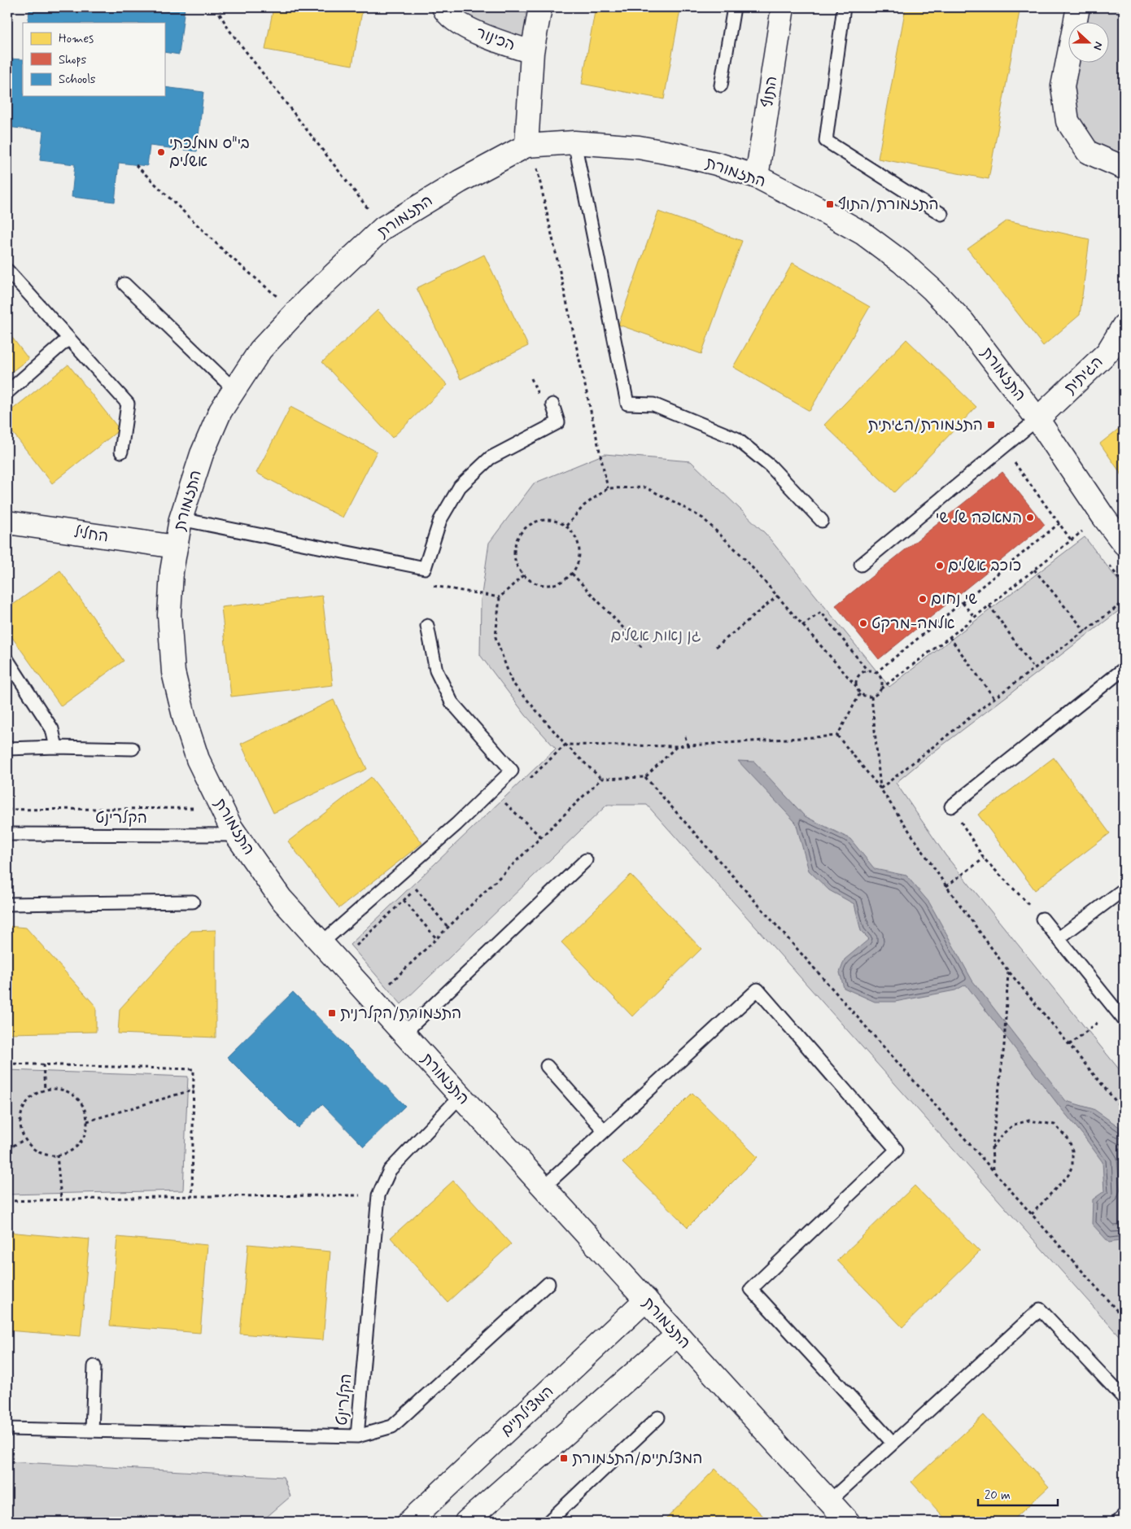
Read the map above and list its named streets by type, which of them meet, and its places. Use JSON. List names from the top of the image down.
{
  "streets": {
    "street": [
      "הכינור",
      "התוף",
      "התזמורת",
      "הגיתית",
      "החליל",
      "המצילתיים"
    ],
    "lane": ["הקלרינט"]
  },
  "crossings": [
    ["הכינור", "התזמורת"],
    ["התוף", "התזמורת"],
    ["התזמורת", "הגיתית"],
    ["התזמורת", "החליל"],
    ["התזמורת", "הקלרינט"],
    ["התזמורת", "המצילתיים"]
  ],
  "parks": ["גן נאות אשלים"],
  "places": {
    "other": [
      "בי\"ס ממלכתי אשלים",
      "המאפה של שי",
      "כוכב אשלים",
      "שי נחום",
      "אלמה-מרקט"
    ],
    "transit": [
      "התזמורת/התוף",
      "התזמורת/הגיתית",
      "התזמורת/הקלרנית",
      "המצלתיים/התזמורת"
    ]
  },
  "legend": ["Homes", "Shops", "Schools"],
  "scale_bar": "20 m",
  "north": "right"
}
